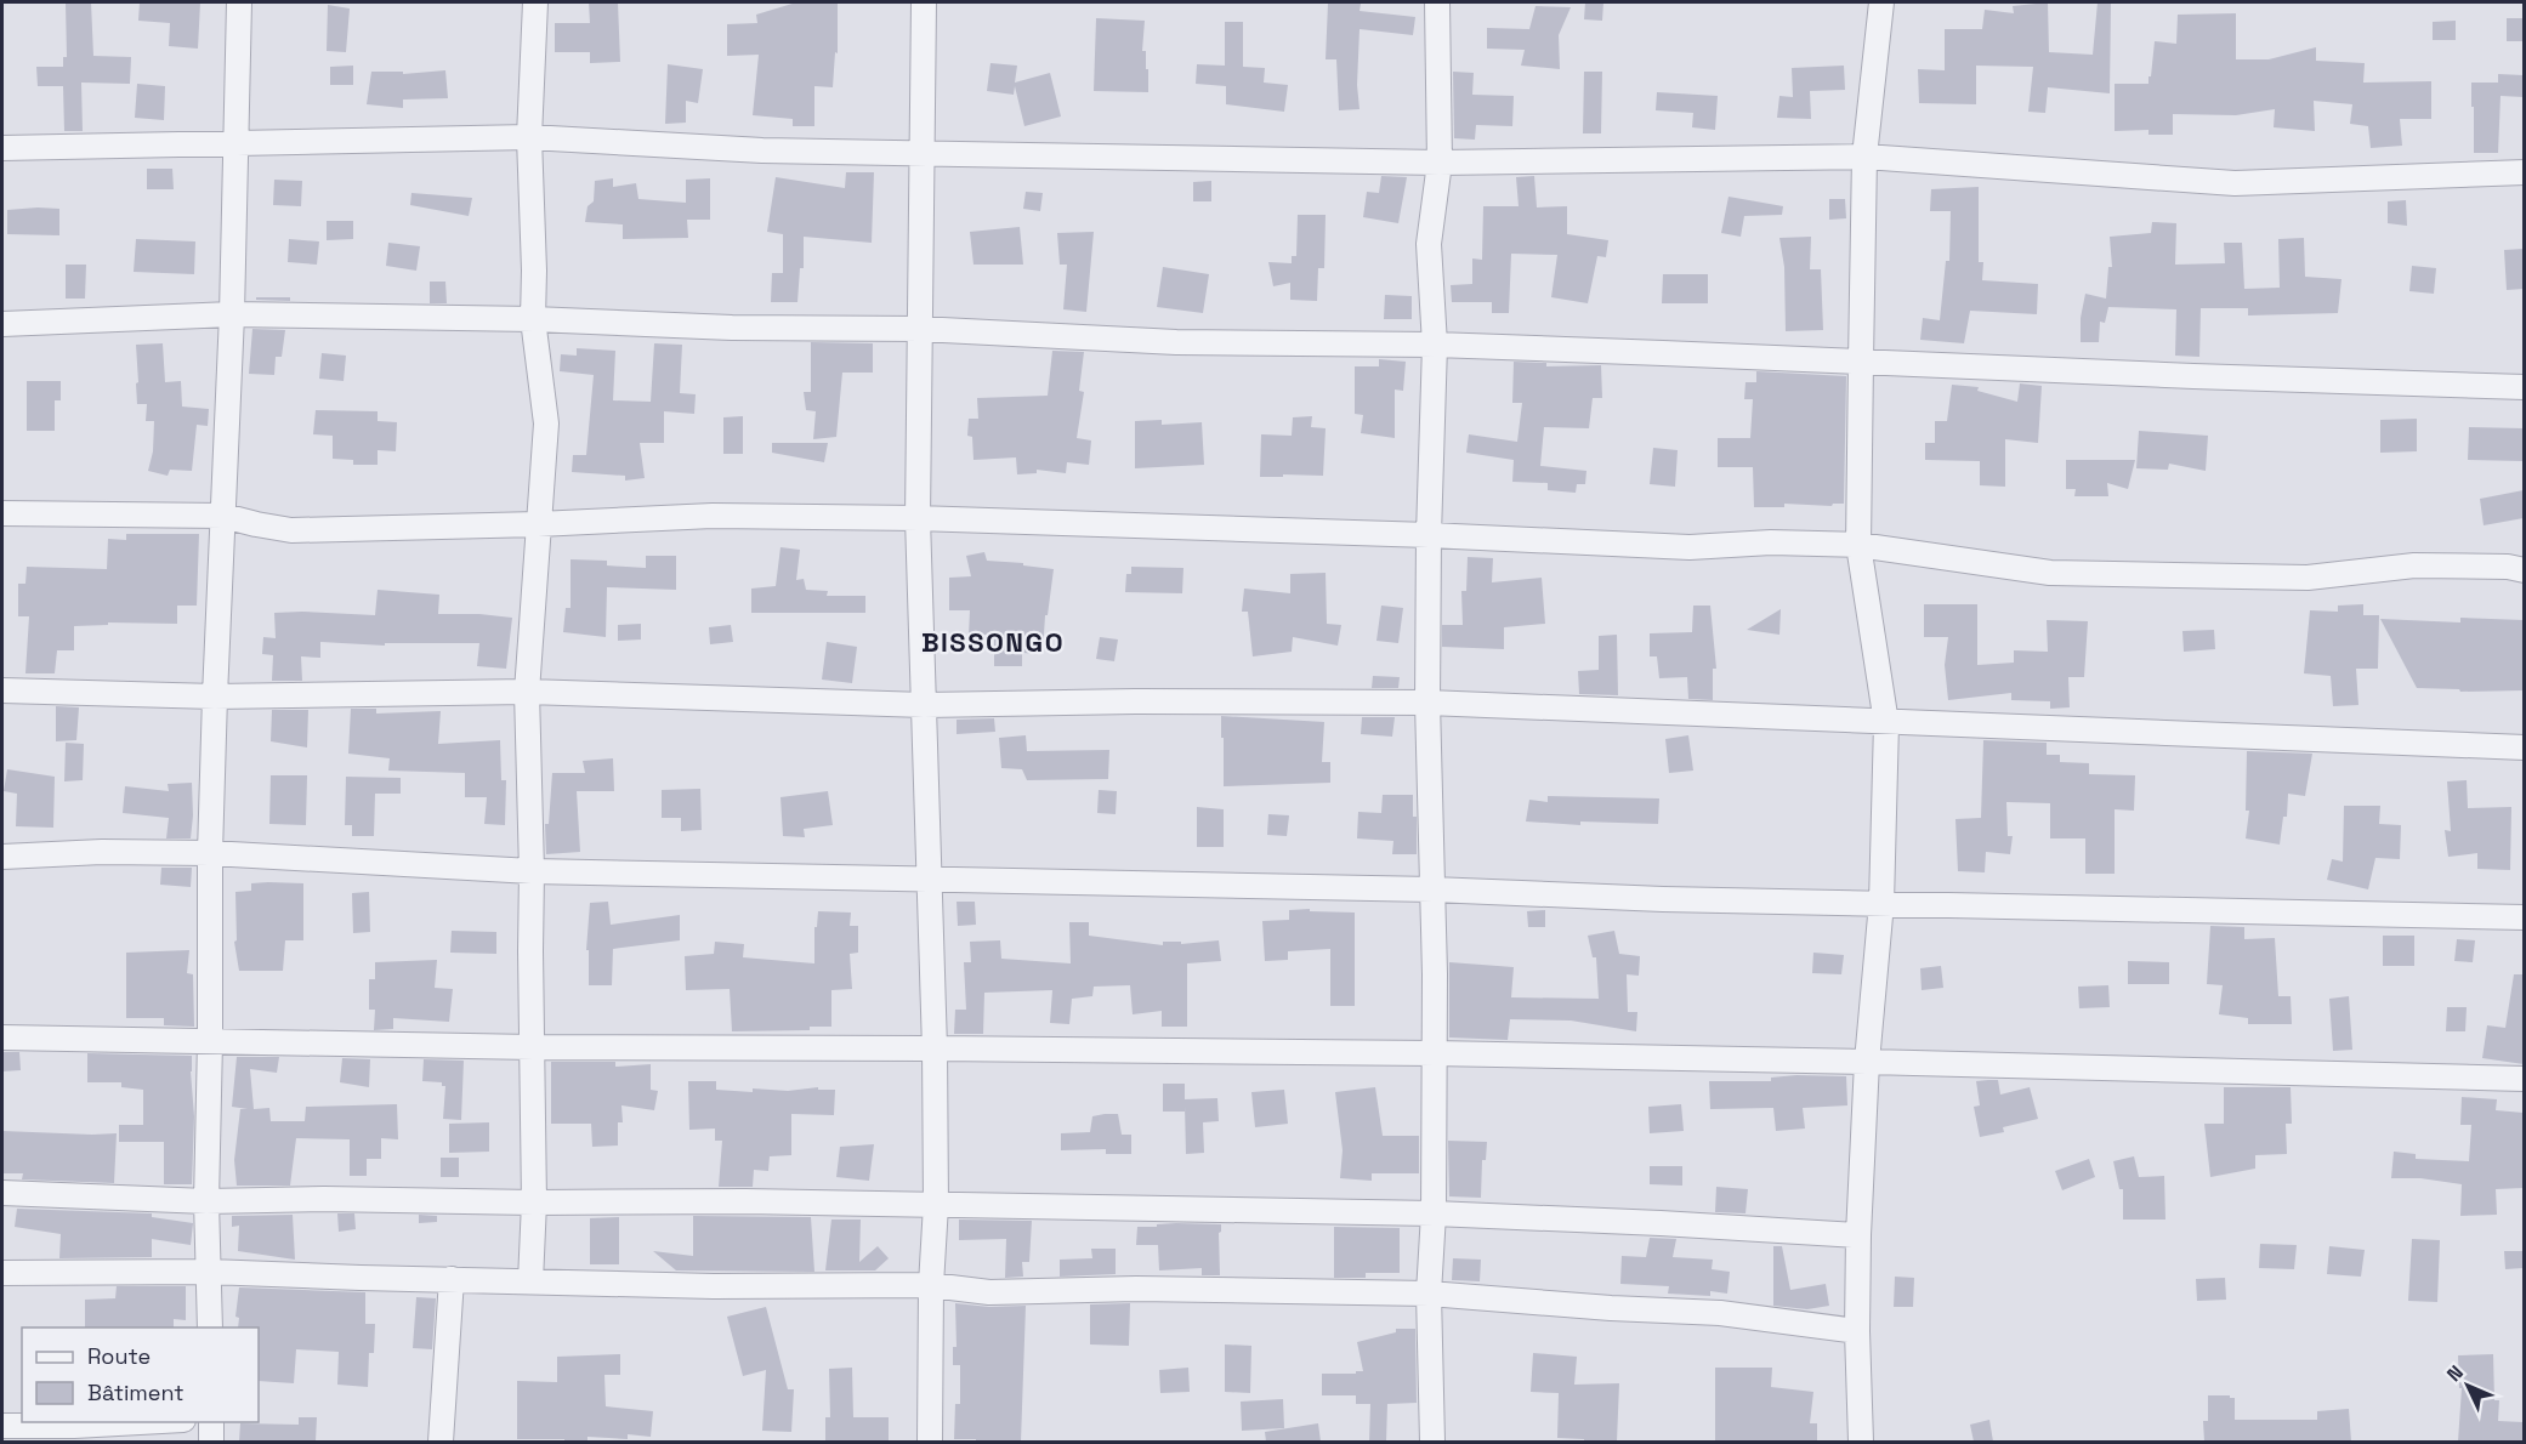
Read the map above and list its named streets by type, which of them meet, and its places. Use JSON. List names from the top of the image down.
{
  "districts": ["BISSONGO"],
  "legend": ["Route", "Bâtiment"],
  "north": "top left"
}
